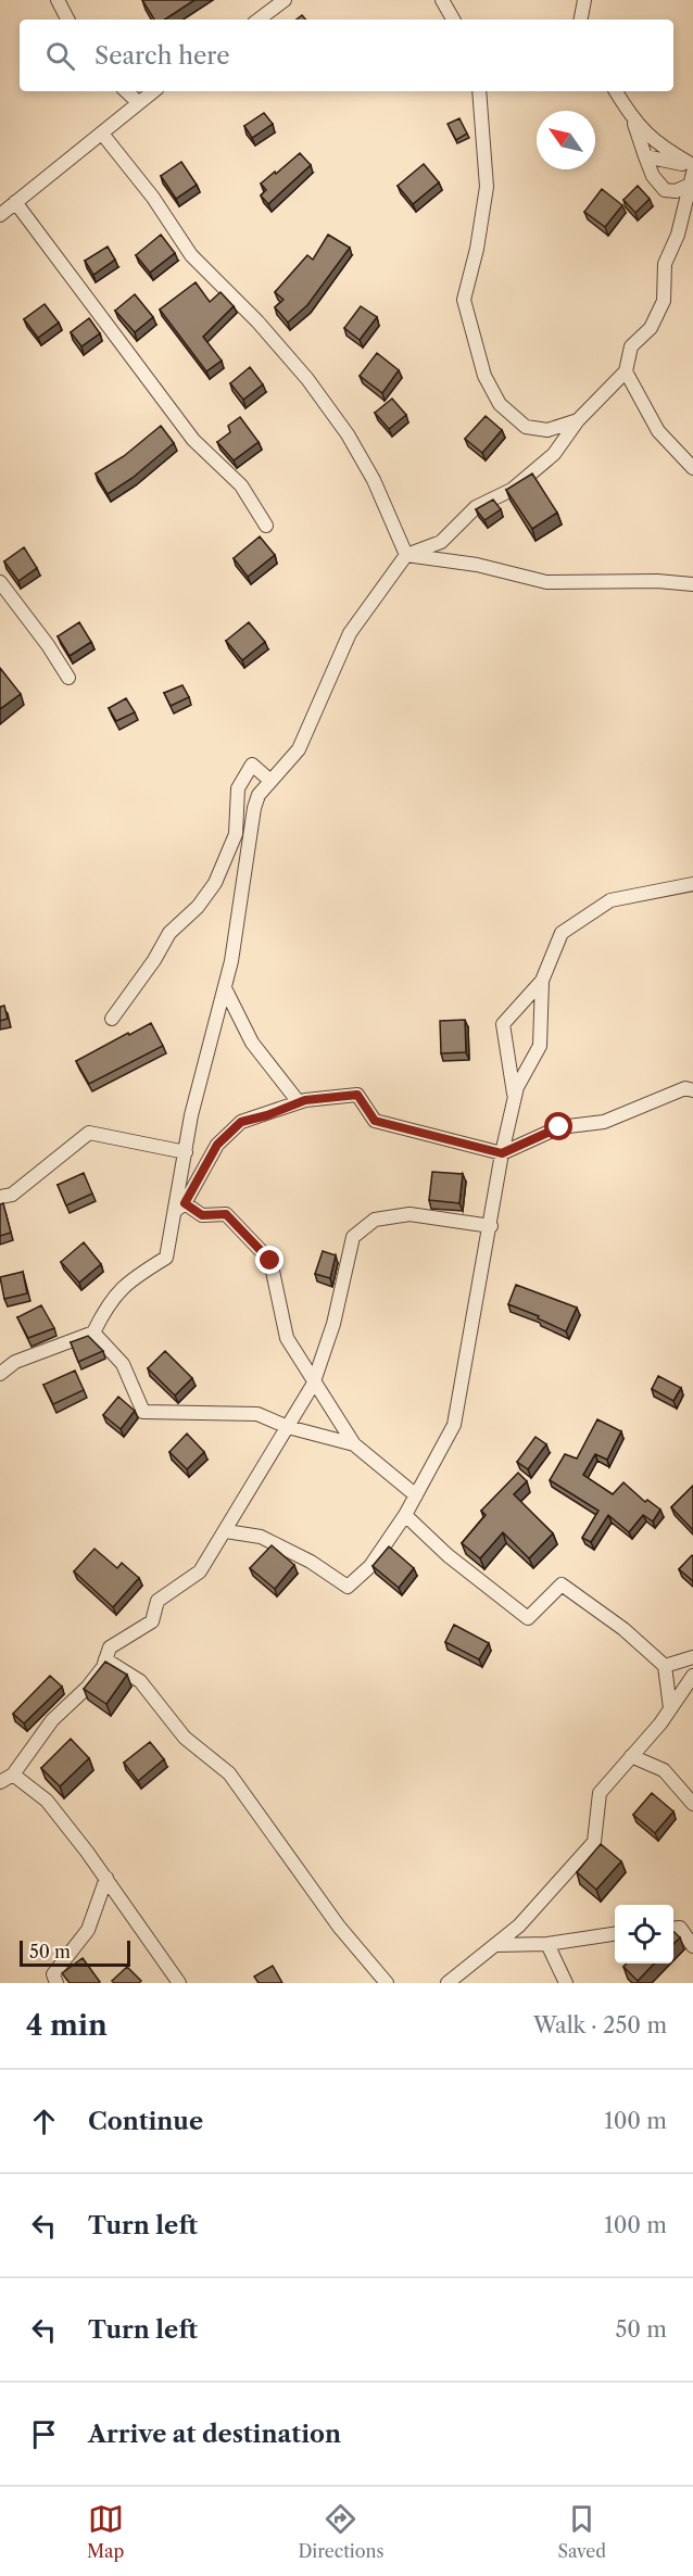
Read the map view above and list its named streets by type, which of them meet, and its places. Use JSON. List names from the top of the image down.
{
  "scale_bar": "50 m",
  "north": "top left",
  "page": {
    "search": "Search here",
    "scale": "50 m",
    "heading": ["4 min", "Walk · 250 m"],
    "list": [
      ["Continue", "100 m"],
      ["Turn left", "100 m"],
      ["Turn left", "50 m"],
      "Arrive at destination"
    ],
    "nav": ["Map", "Directions", "Saved"]
  }
}
